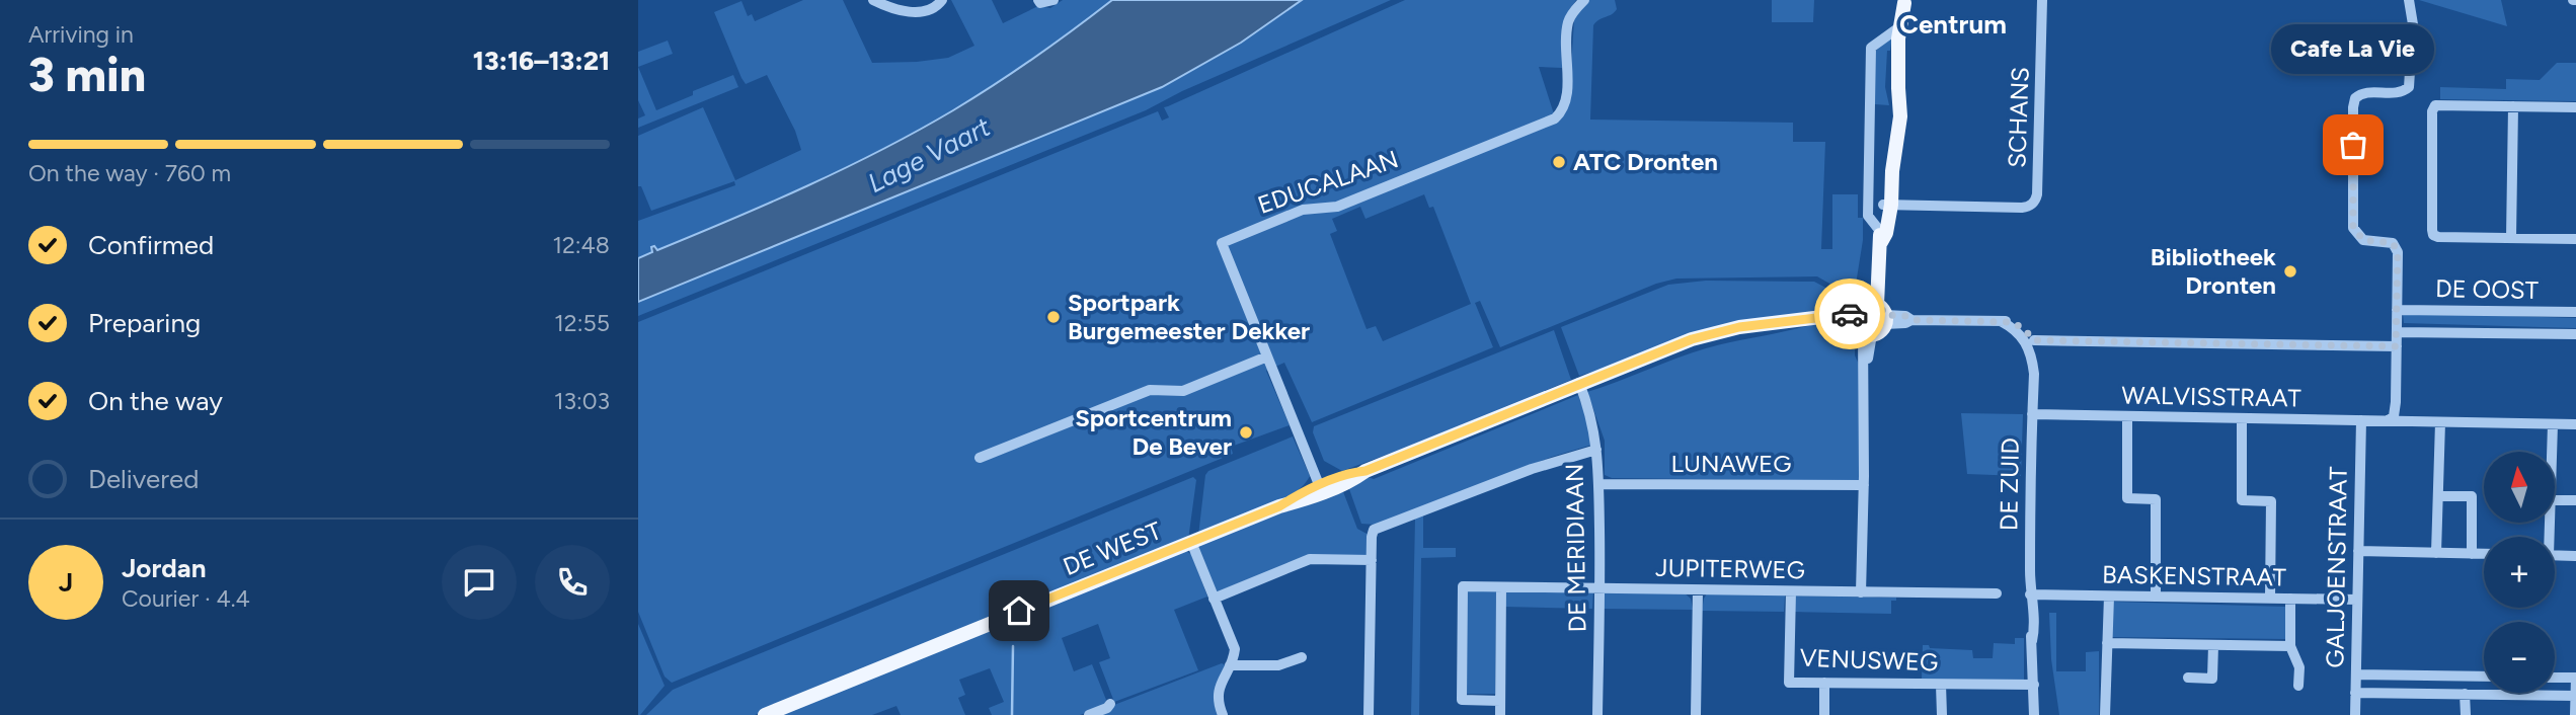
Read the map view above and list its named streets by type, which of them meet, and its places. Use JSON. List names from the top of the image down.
{
  "streets": {
    "main road": ["DE WEST"],
    "street": [
      "SCHANS",
      "EDUCALAAN",
      "DE OOST",
      "WALVISSTRAAT",
      "LUNAWEG",
      "DE ZUID",
      "DE MERIDIAAN",
      "GALJOENSTRAAT",
      "JUPITERWEG",
      "BASKENSTRAAT",
      "VENUSWEG"
    ]
  },
  "crossings": [
    ["EDUCALAAN", "DE WEST"],
    ["WALVISSTRAAT", "DE ZUID"],
    ["WALVISSTRAAT", "GALJOENSTRAAT"],
    ["LUNAWEG", "DE MERIDIAAN"],
    ["DE ZUID", "BASKENSTRAAT"],
    ["DE ZUID", "VENUSWEG"],
    ["DE MERIDIAAN", "DE WEST"],
    ["DE MERIDIAAN", "JUPITERWEG"],
    ["GALJOENSTRAAT", "BASKENSTRAAT"],
    ["JUPITERWEG", "VENUSWEG"]
  ],
  "districts": ["Centrum"],
  "water": ["Lage Vaart"],
  "places": [
    "Cafe La Vie",
    "ATC Dronten",
    "Bibliotheek Dronten",
    "Sportpark Burgemeester Dekker",
    "Sportcentrum De Bever"
  ],
  "north": "top",
  "page": {
    "heading": ["3 min", "Arriving in", "13:16–13:21"],
    "panel": ["Jordan", "Courier · 4.4"],
    "bubble": "Cafe La Vie",
    "bar": "On the way · 760 m",
    "list": [
      ["Confirmed", "12:48"],
      ["Preparing", "12:55"],
      ["On the way", "13:03"],
      "Delivered"
    ],
    "map_buttons": ["+", "−"],
    "round": "J"
  }
}
